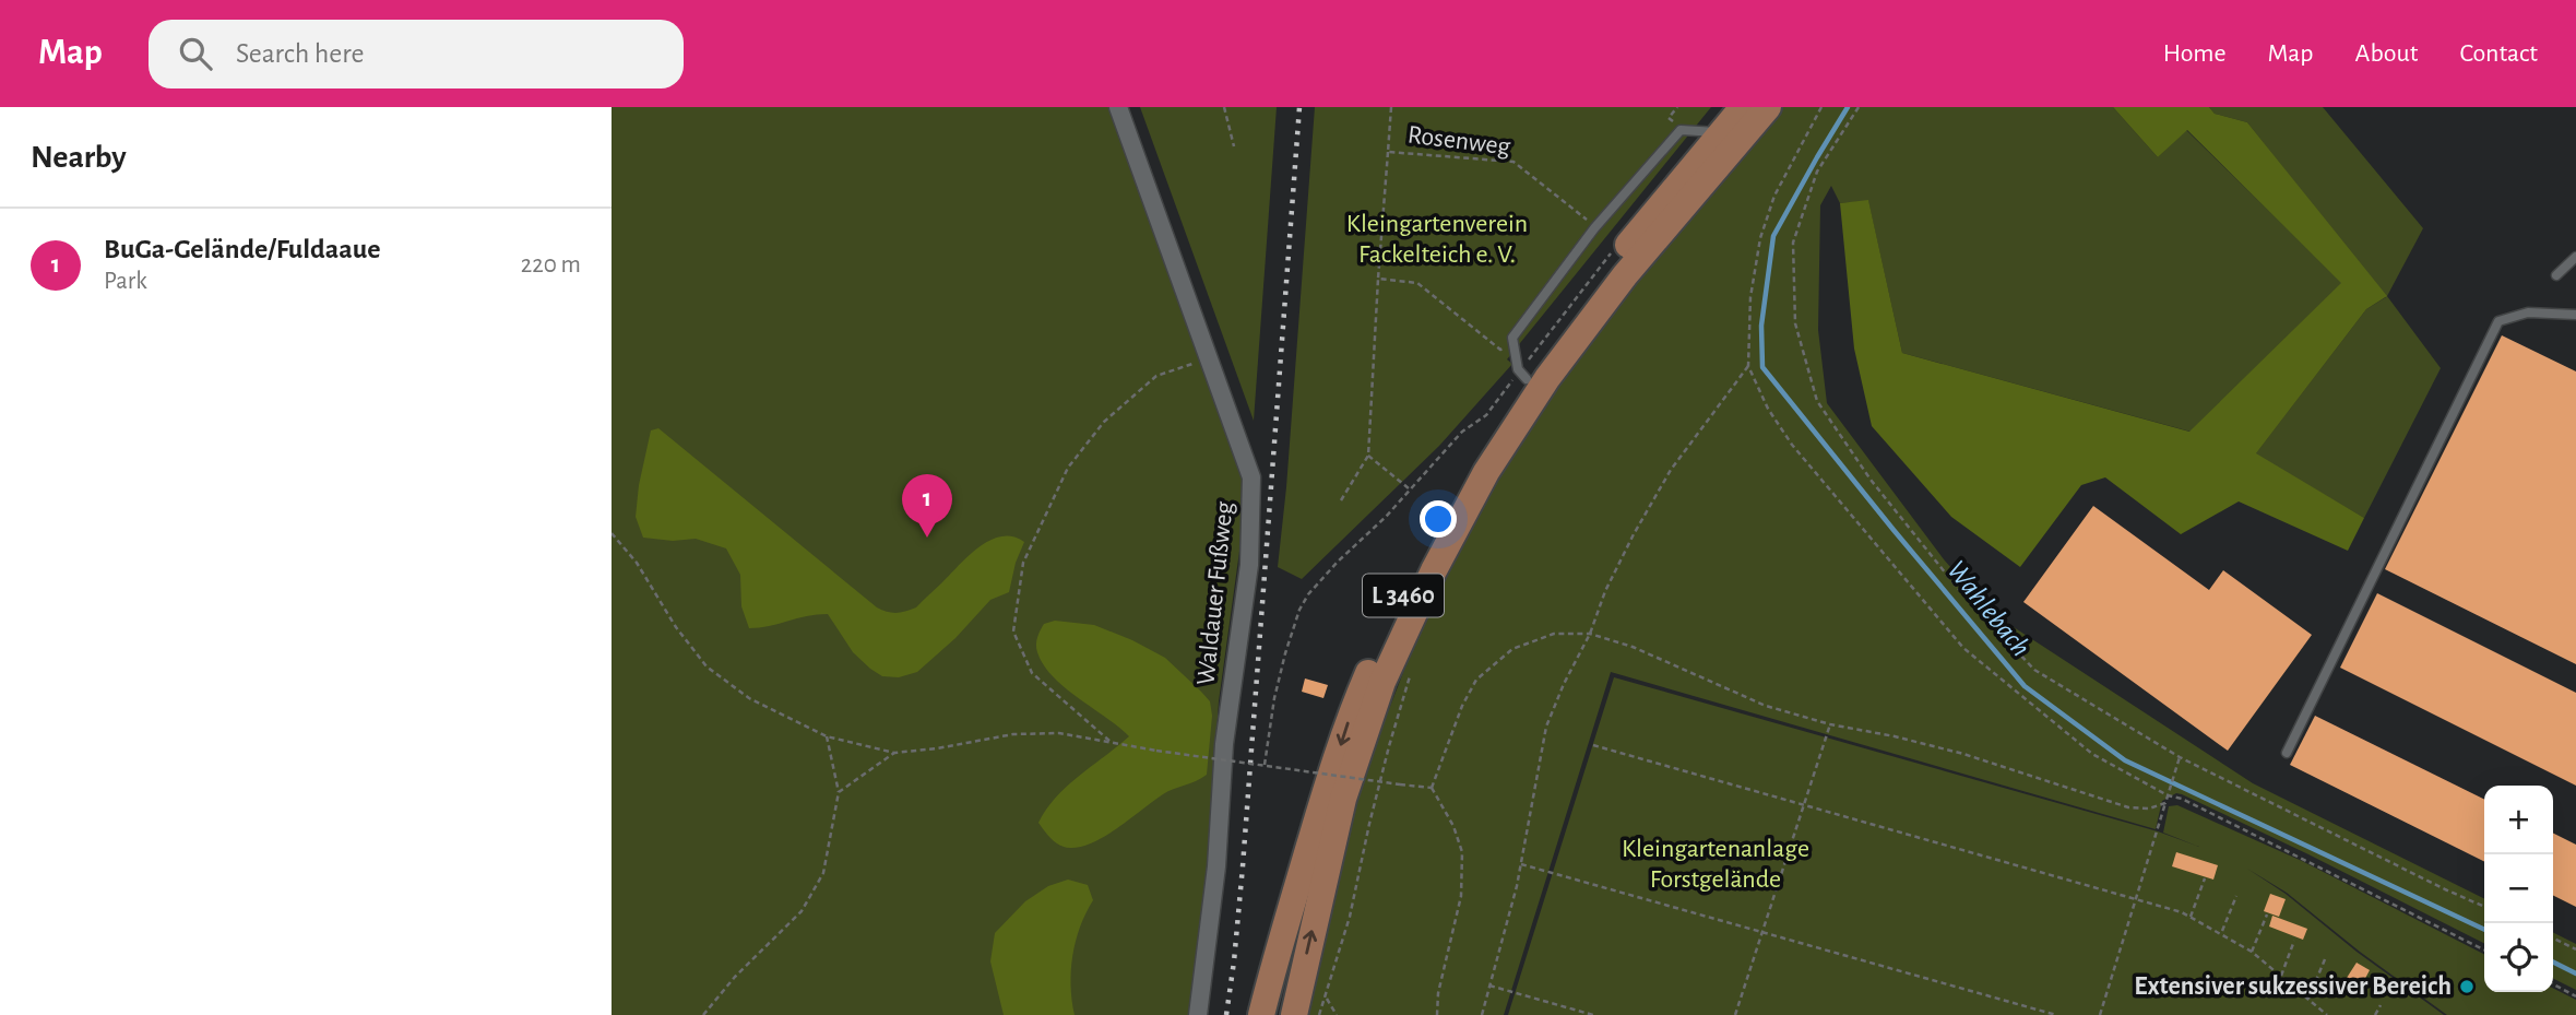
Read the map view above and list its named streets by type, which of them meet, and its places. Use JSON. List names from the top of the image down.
{
  "streets": {
    "main road": ["L 3460"],
    "street": ["Waldauer Fußweg"],
    "path": ["Rosenweg"]
  },
  "water": ["Wahlebach"],
  "parks": ["Kleingartenverein Fackelteich e. V.", "Kleingartenanlage Forstgelände"],
  "places": ["Extensiver sukzessiver Bereich"],
  "page": {
    "header": "Map",
    "search": "Search here",
    "nav": [
      "Home",
      "Map",
      "About",
      "Contact"
    ],
    "heading": "Nearby",
    "list": [
      {
        "mark": "1",
        "name": "BuGa-Gelände/Fuldaaue",
        "note": "Park",
        "value": "220 m"
      }
    ],
    "pins": "1",
    "map_buttons": ["+", "−"]
  }
}
